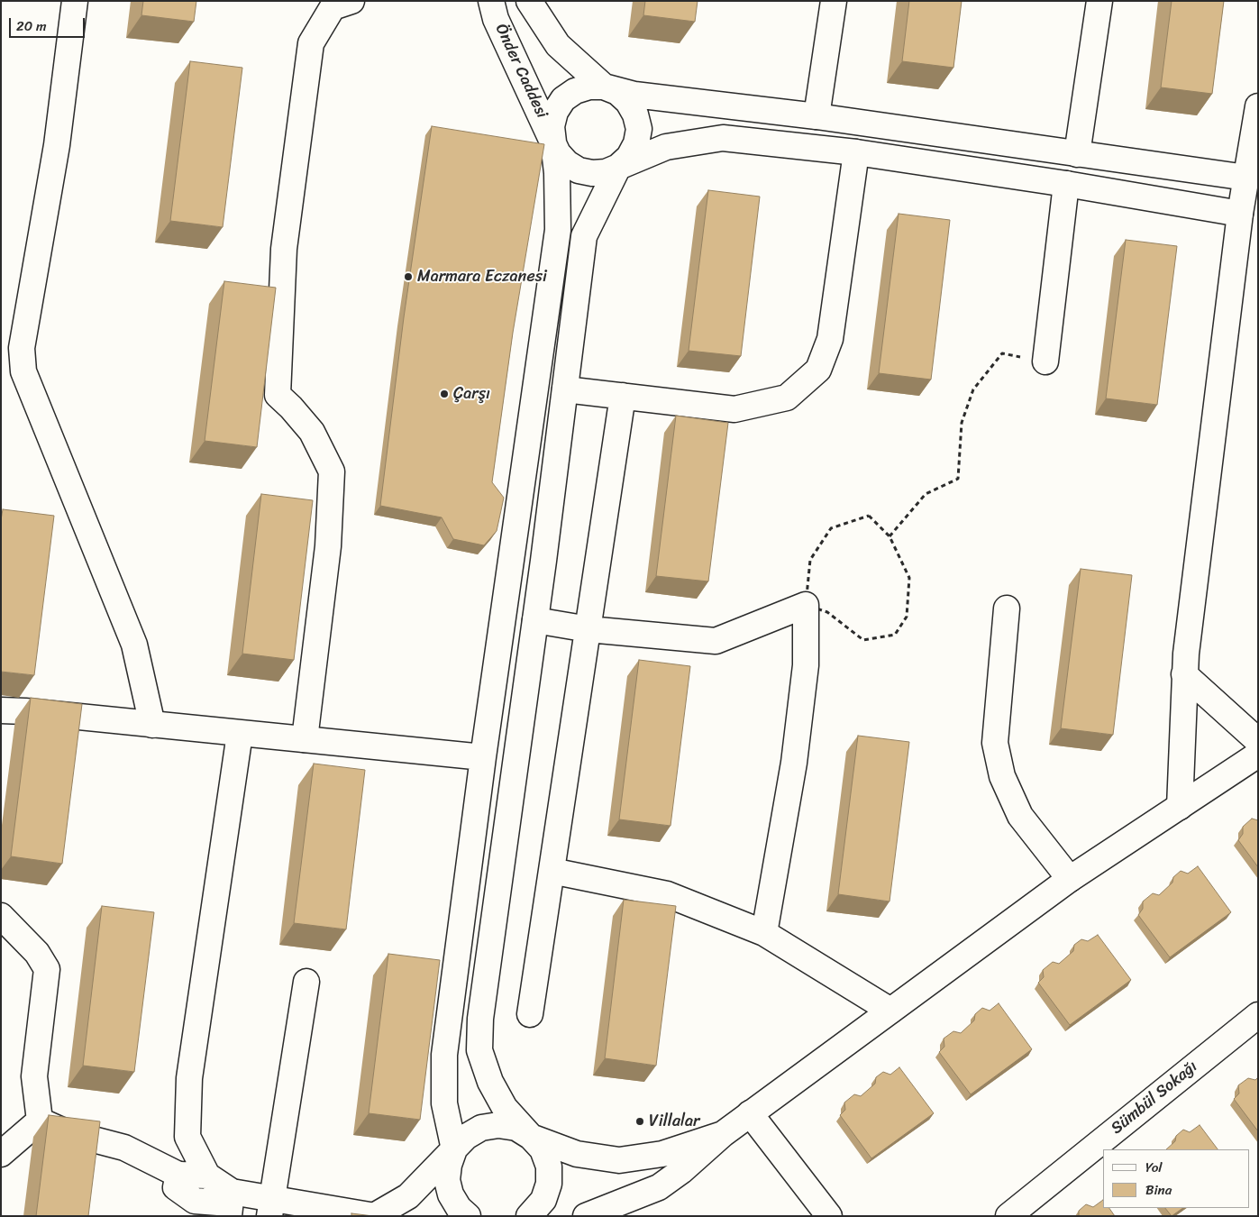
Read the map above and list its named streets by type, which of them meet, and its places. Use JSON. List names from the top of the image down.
{
  "streets": {
    "street": ["Önder Caddesi", "Sümbül Sokağı"]
  },
  "places": ["Marmara Eczanesi", "Çarşı", "Villalar"],
  "legend": ["Yol", "Bina"],
  "scale_bar": "20 m"
}
